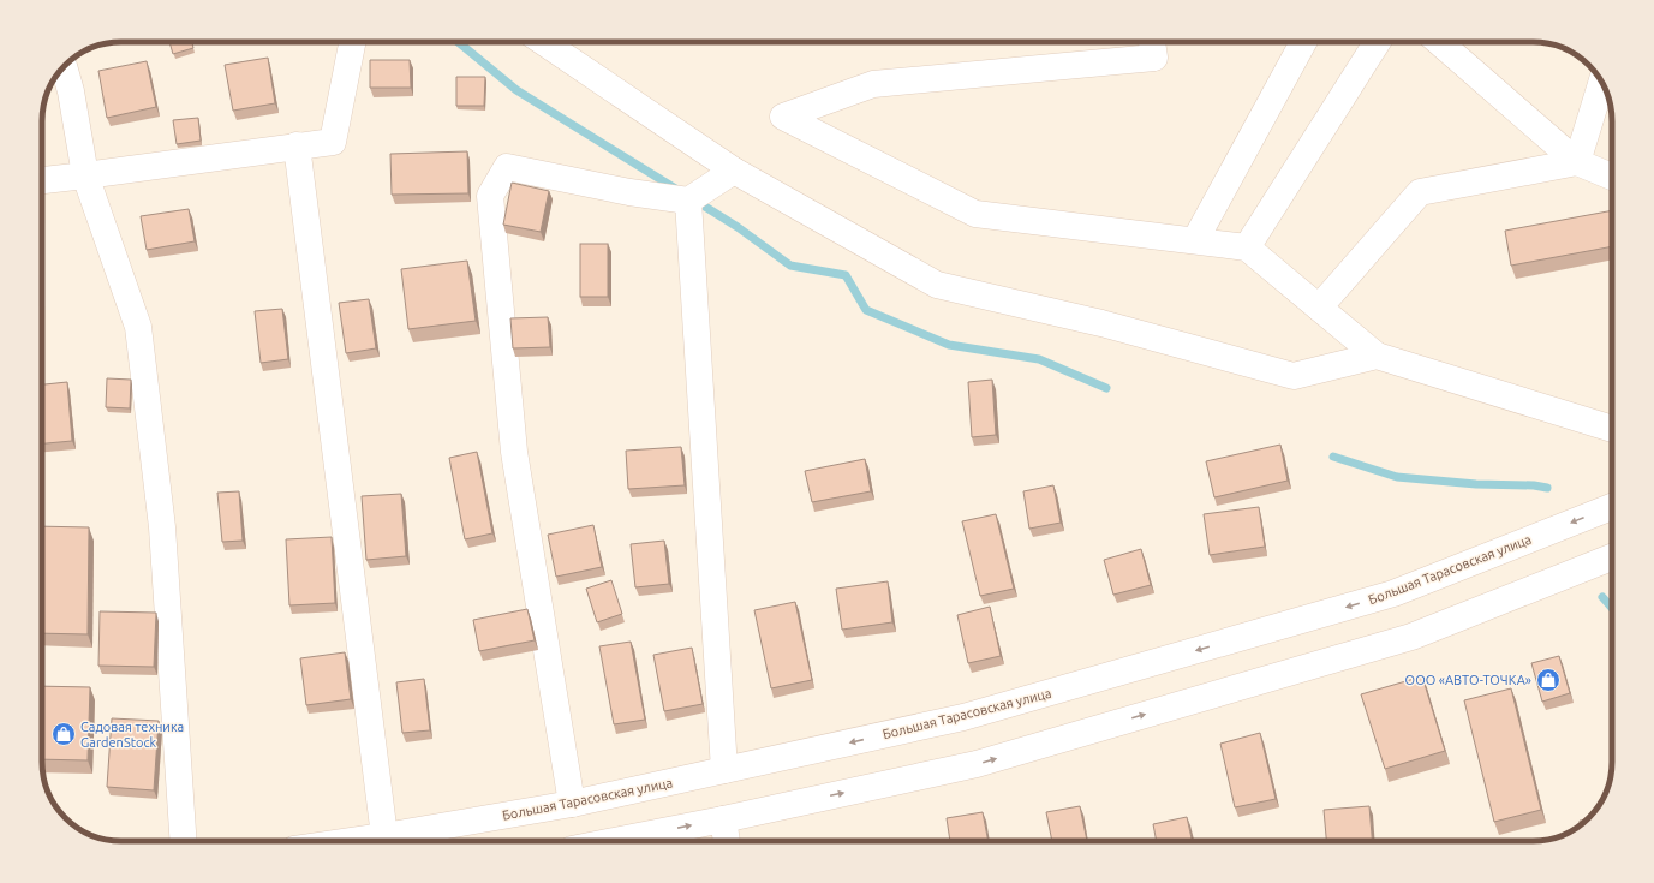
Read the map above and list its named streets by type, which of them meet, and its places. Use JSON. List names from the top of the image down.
{
  "streets": {
    "street": ["Большая Тарасовская улица"]
  },
  "places": {
    "shop": ["ООО «АВТО-ТОЧКА»", "Садовая техника GardenStock"]
  }
}
